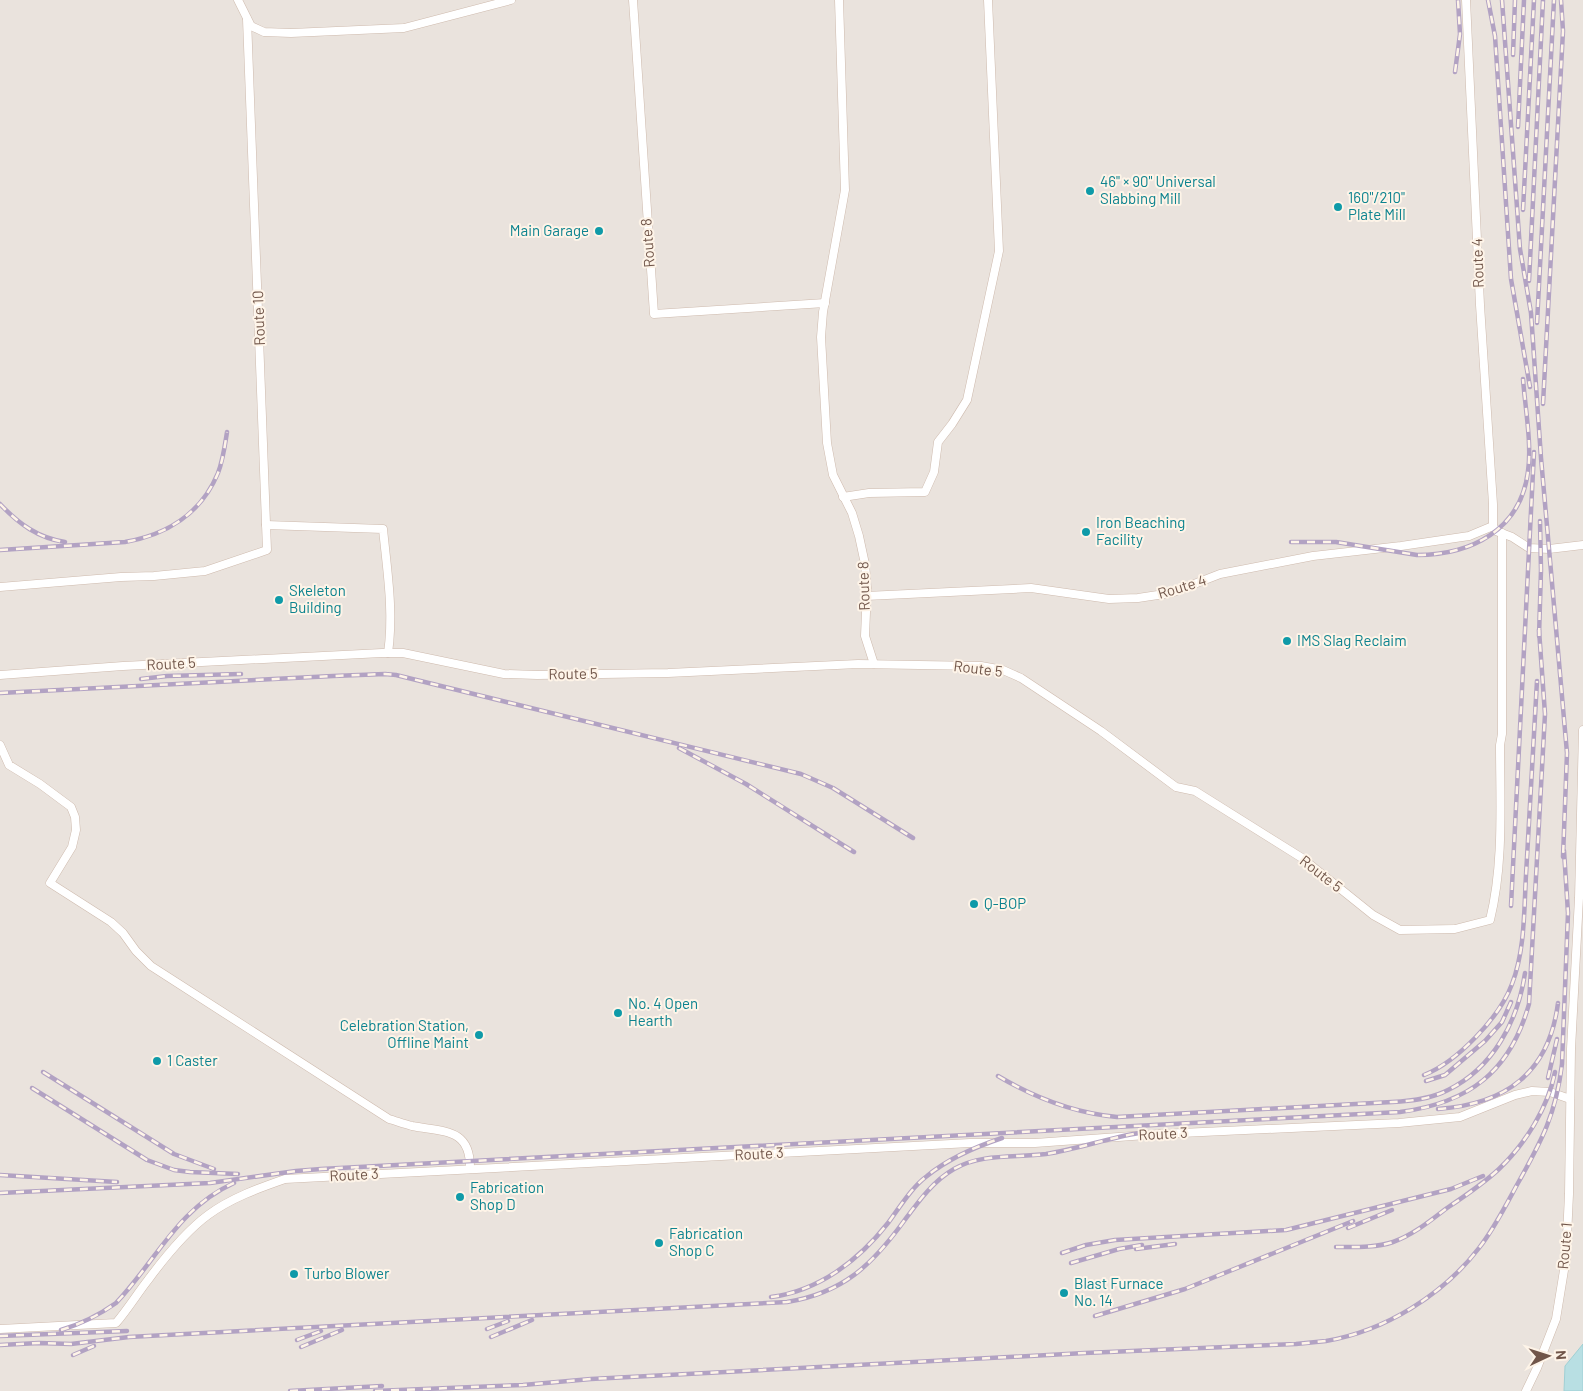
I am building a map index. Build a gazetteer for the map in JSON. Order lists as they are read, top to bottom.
{
  "streets": {
    "street": [
      "Route 8",
      "Route 4",
      "Route 10",
      "Route 5",
      "Route 3",
      "Route 1"
    ]
  },
  "crossings": [
    ["Route 8", "Route 4"],
    ["Route 8", "Route 5"],
    ["Route 3", "Route 1"]
  ],
  "places": [
    "46\" × 90\" Universal Slabbing Mill",
    "160\"/210\" Plate Mill",
    "Main Garage",
    "Iron Beaching Facility",
    "Skeleton Building",
    "IMS Slag Reclaim",
    "Q-BOP",
    "No. 4 Open Hearth",
    "Celebration Station, Offline Maint",
    "1 Caster",
    "Fabrication Shop D",
    "Fabrication Shop C",
    "Turbo Blower",
    "Blast Furnace No. 14"
  ],
  "north": "right"
}
